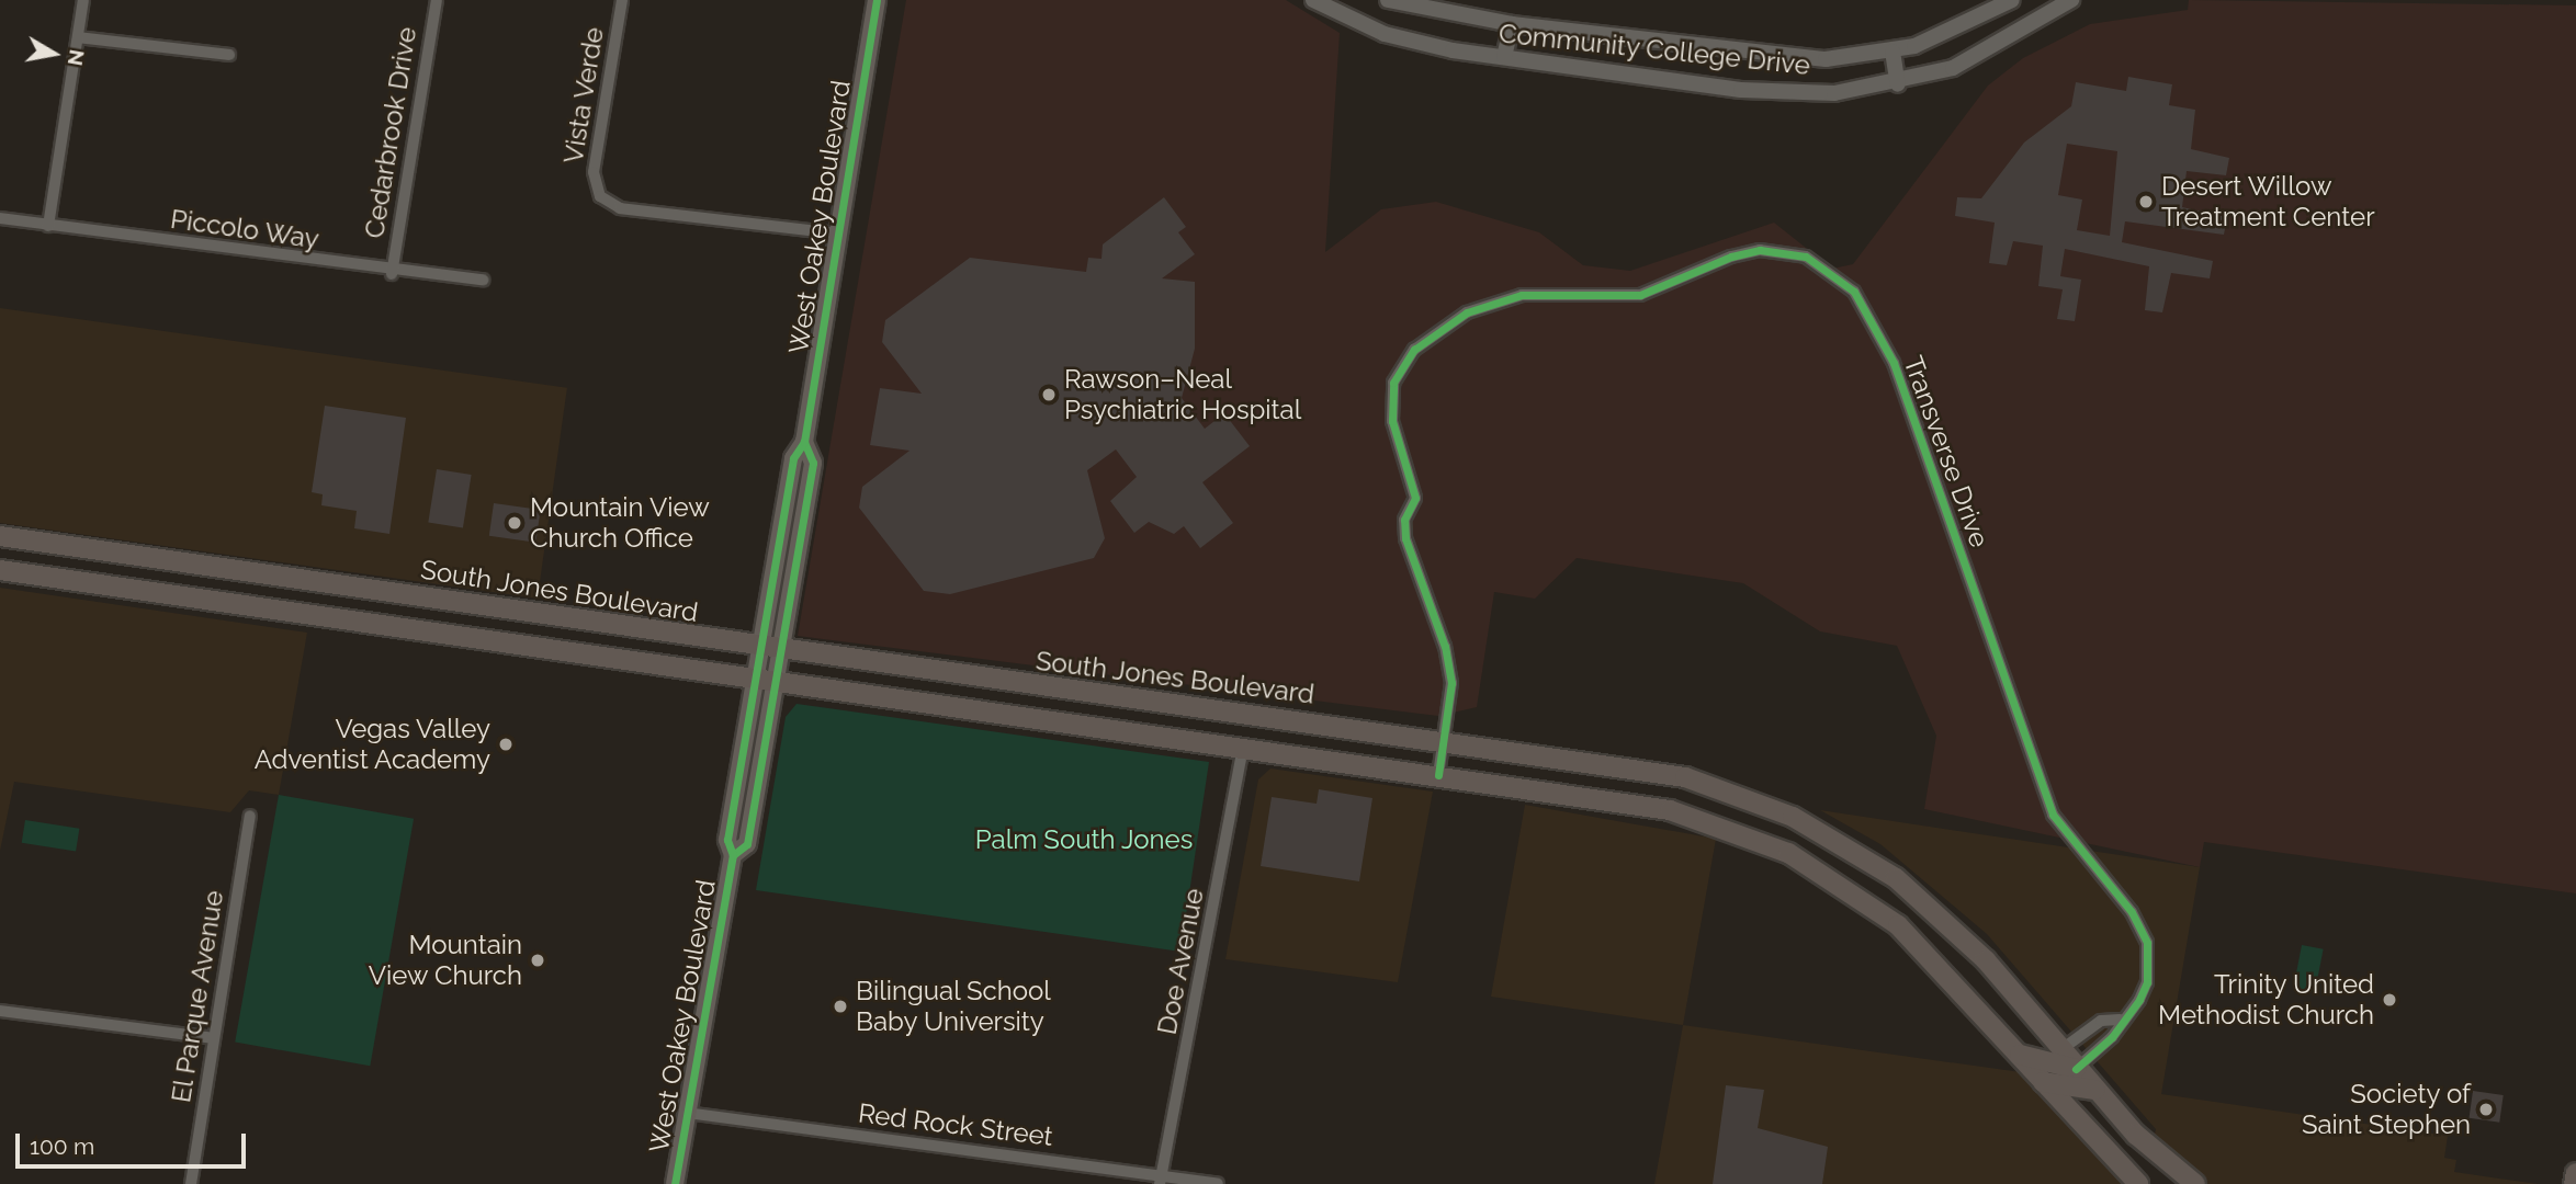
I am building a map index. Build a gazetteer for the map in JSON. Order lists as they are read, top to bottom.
{
  "streets": {
    "main road": ["West Oakey Boulevard", "South Jones Boulevard"],
    "street": [
      "Community College Drive",
      "Vista Verde",
      "Cedarbrook Drive",
      "Piccolo Way",
      "Transverse Drive",
      "Doe Avenue",
      "El Parque Avenue",
      "Red Rock Street"
    ]
  },
  "crossings": [
    ["Vista Verde", "West Oakey Boulevard"],
    ["Cedarbrook Drive", "Piccolo Way"],
    ["West Oakey Boulevard", "South Jones Boulevard"],
    ["West Oakey Boulevard", "Red Rock Street"],
    ["Transverse Drive", "South Jones Boulevard"],
    ["Doe Avenue", "Red Rock Street"]
  ],
  "parks": ["Palm South Jones"],
  "places": [
    "Desert Willow Treatment Center",
    "Rawson–Neal Psychiatric Hospital",
    "Mountain View Church Office",
    "Vegas Valley Adventist Academy",
    "Mountain View Church",
    "Trinity United Methodist Church",
    "Bilingual School Baby University",
    "Society of Saint Stephen"
  ],
  "scale_bar": "100 m",
  "north": "right"
}
